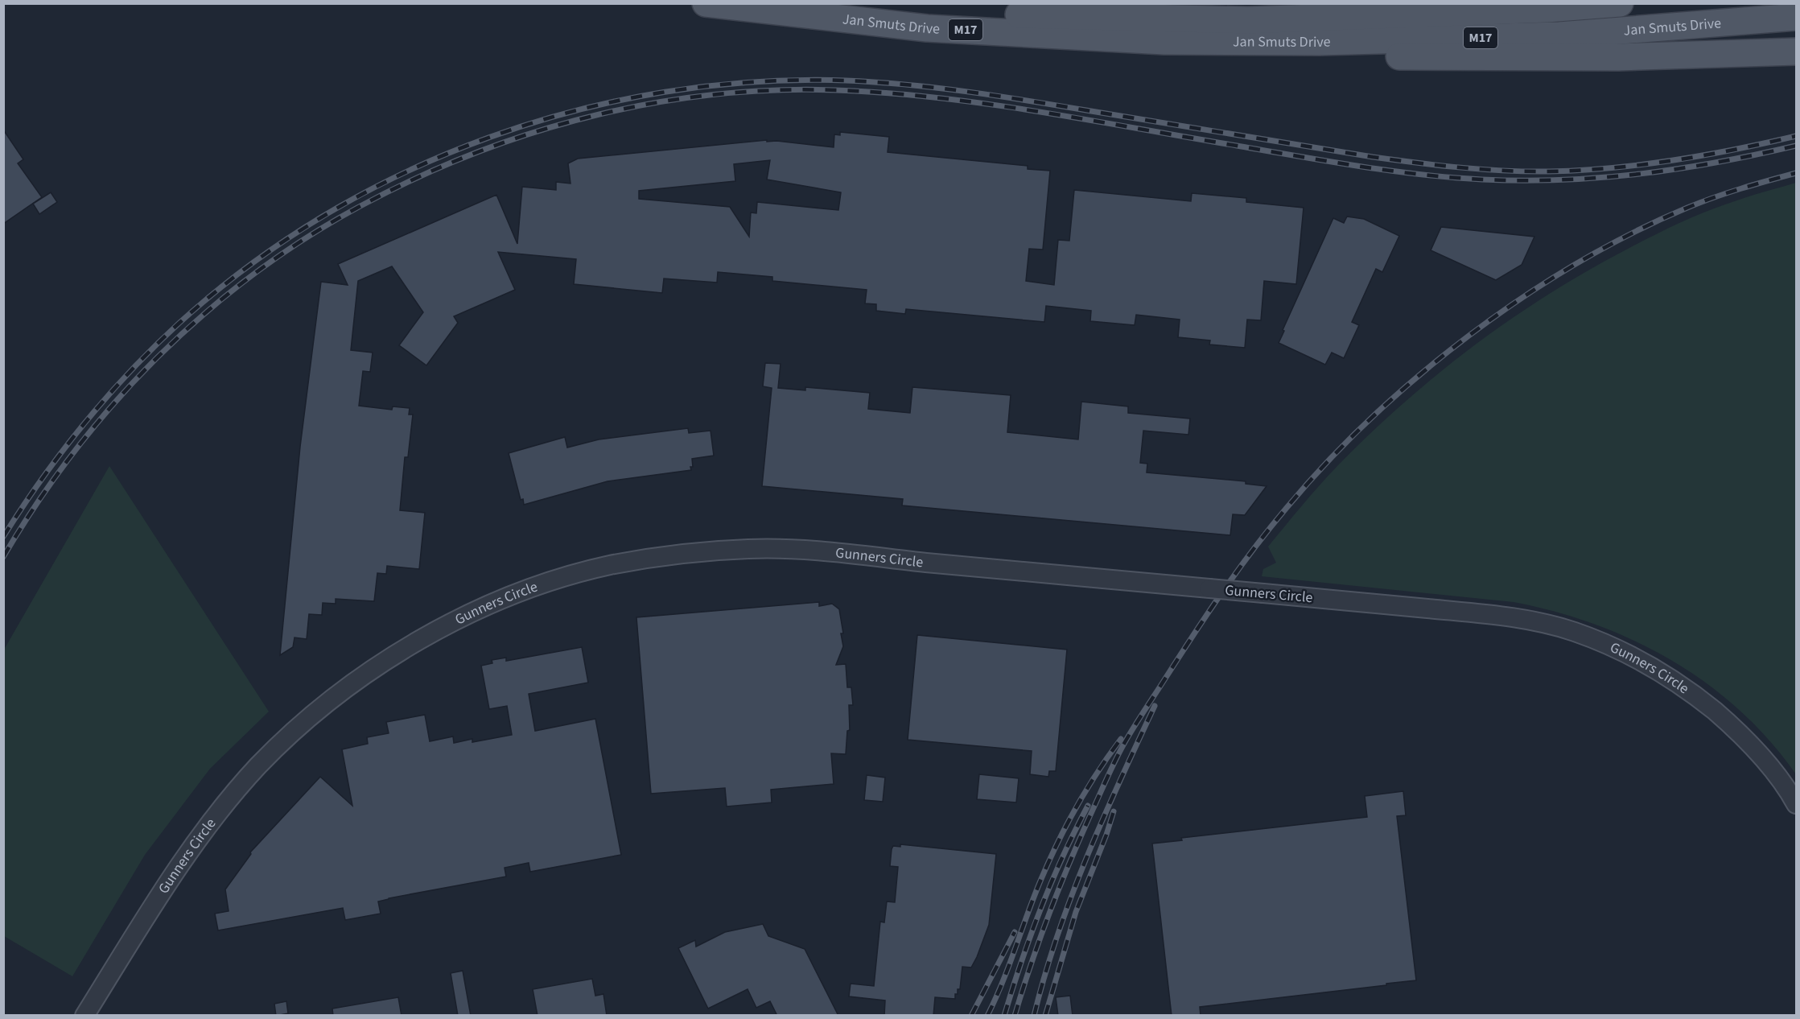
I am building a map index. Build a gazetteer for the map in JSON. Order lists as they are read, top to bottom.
{
  "streets": {
    "main road": ["Jan Smuts Drive", "M17"],
    "street": ["Gunners Circle"]
  }
}
